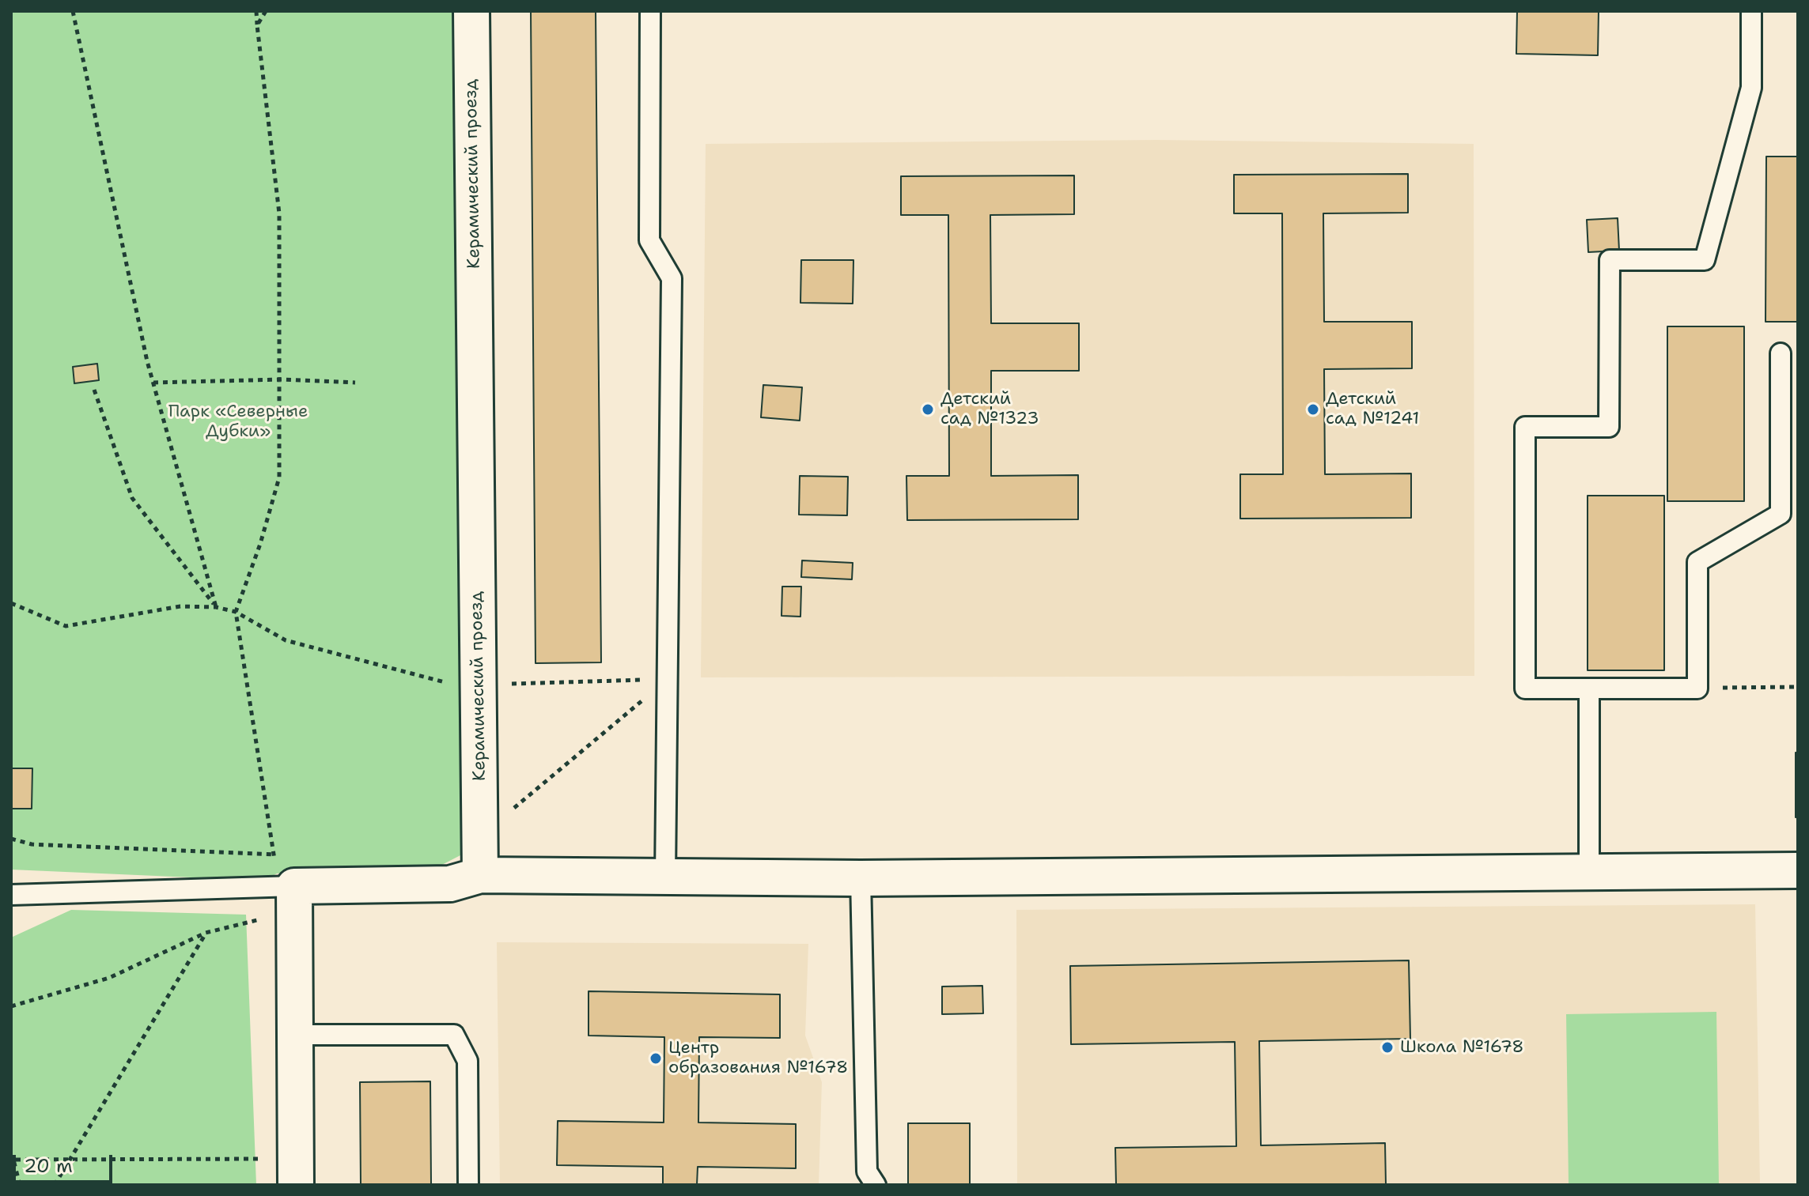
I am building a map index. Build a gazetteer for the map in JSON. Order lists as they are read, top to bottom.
{
  "streets": {
    "street": ["Керамический проезд"]
  },
  "parks": ["Парк «Северные Дубки»"],
  "places": [
    "Детский сад №1323",
    "Детский сад №1241",
    "Школа №1678",
    "Центр образования №1678"
  ],
  "scale_bar": "20 m"
}
